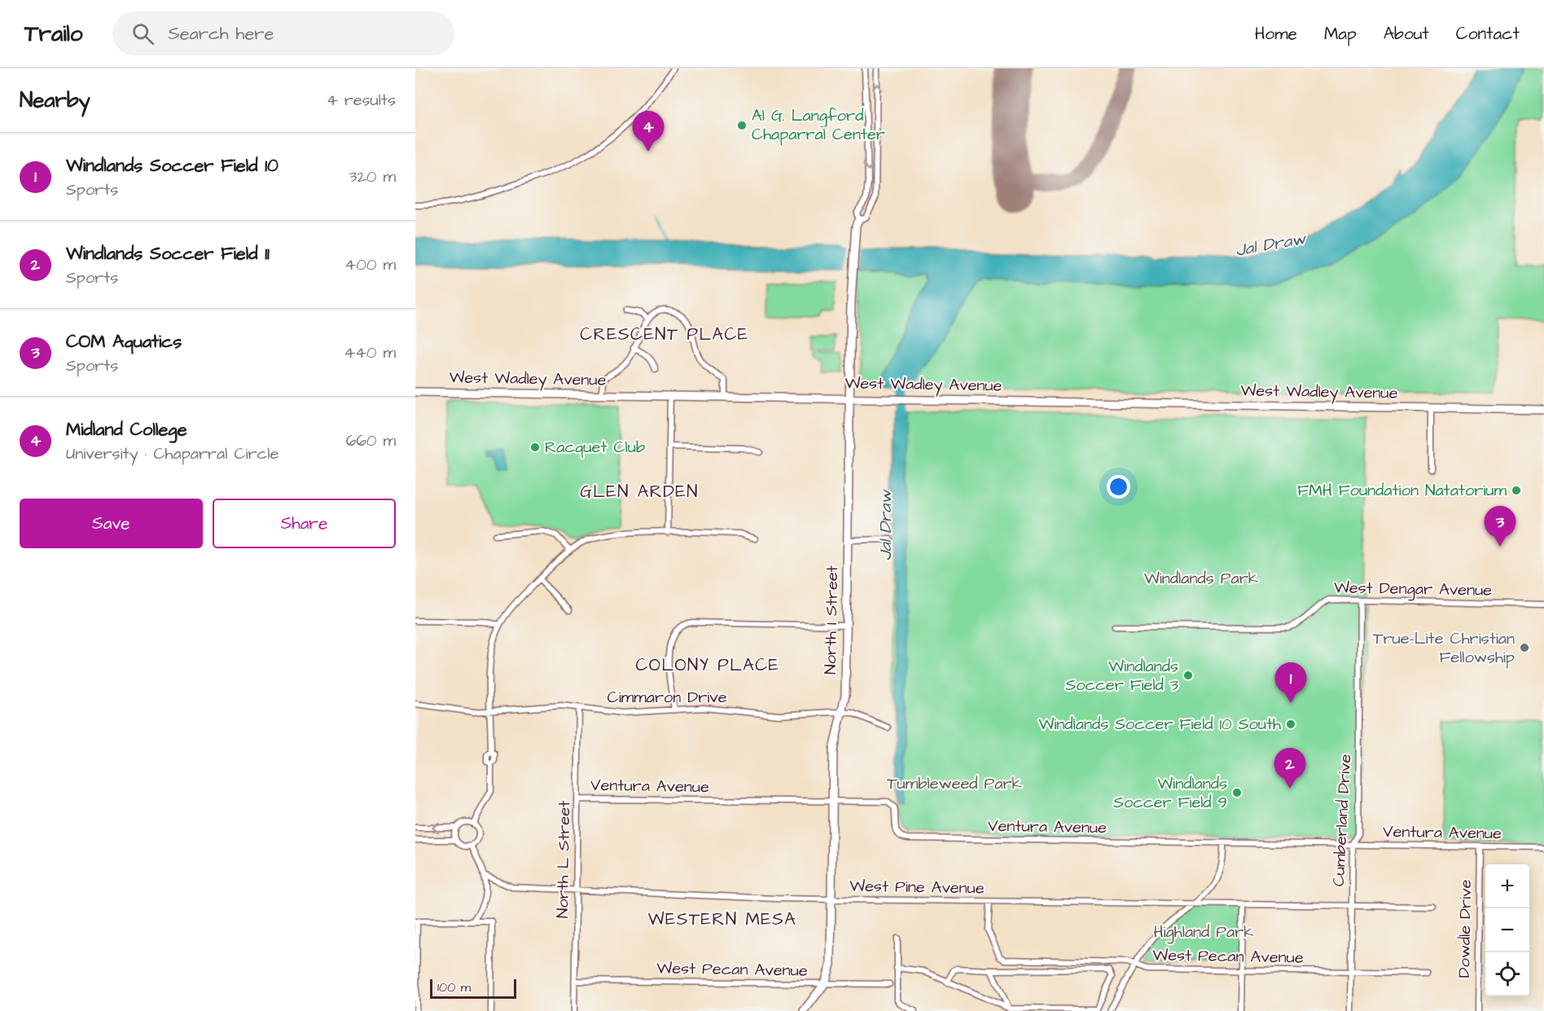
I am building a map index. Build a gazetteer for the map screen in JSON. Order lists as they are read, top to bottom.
{
  "streets": {
    "main road": ["West Wadley Avenue", "North I Street"],
    "street": [
      "West Dengar Avenue",
      "Cimmaron Drive",
      "Ventura Avenue",
      "Cumberland Drive",
      "North L Street",
      "West Pine Avenue",
      "Dowdle Drive",
      "West Pecan Avenue"
    ]
  },
  "crossings": [
    ["West Wadley Avenue", "North I Street"],
    ["West Dengar Avenue", "Cumberland Drive"],
    ["North I Street", "Cimmaron Drive"],
    ["North I Street", "Ventura Avenue"],
    ["North I Street", "West Pine Avenue"],
    ["North I Street", "West Pecan Avenue"],
    ["Cimmaron Drive", "North L Street"],
    ["Ventura Avenue", "Cumberland Drive"],
    ["Ventura Avenue", "North L Street"],
    ["Ventura Avenue", "Dowdle Drive"],
    ["Cumberland Drive", "West Pine Avenue"],
    ["Cumberland Drive", "West Pecan Avenue"],
    ["North L Street", "West Pine Avenue"],
    ["North L Street", "West Pecan Avenue"],
    ["West Pine Avenue", "West Pecan Avenue"]
  ],
  "districts": [
    "CRESCENT PLACE",
    "GLEN ARDEN",
    "COLONY PLACE",
    "WESTERN MESA"
  ],
  "water": ["Jal Draw"],
  "parks": ["Windlands Park", "Tumbleweed Park", "Highland Park"],
  "places": [
    "Al G. Langford Chaparral Center",
    "Racquet Club",
    "FMH Foundation Natatorium",
    "True-Lite Christian Fellowship",
    "Windlands Soccer Field 3",
    "Windlands Soccer Field 10 South",
    "Windlands Soccer Field 9"
  ],
  "scale_bar": "100 m",
  "page": {
    "header": "Trailo",
    "search": "Search here",
    "nav": [
      "Home",
      "Map",
      "About",
      "Contact"
    ],
    "heading": ["Nearby", "4 results"],
    "pins": [
      "4",
      "3",
      "1",
      "2"
    ],
    "list": [
      {
        "mark": "1",
        "name": "Windlands Soccer Field 10",
        "note": "Sports",
        "value": "320 m"
      },
      {
        "mark": "2",
        "name": "Windlands Soccer Field 11",
        "note": "Sports",
        "value": "400 m"
      },
      {
        "mark": "3",
        "name": "COM Aquatics",
        "note": "Sports",
        "value": "440 m"
      },
      {
        "mark": "4",
        "name": "Midland College",
        "note": "University · Chaparral Circle",
        "value": "660 m"
      }
    ],
    "buttons": ["Save", "Share"],
    "map_buttons": ["+", "−"],
    "scale": "100 m"
  }
}
